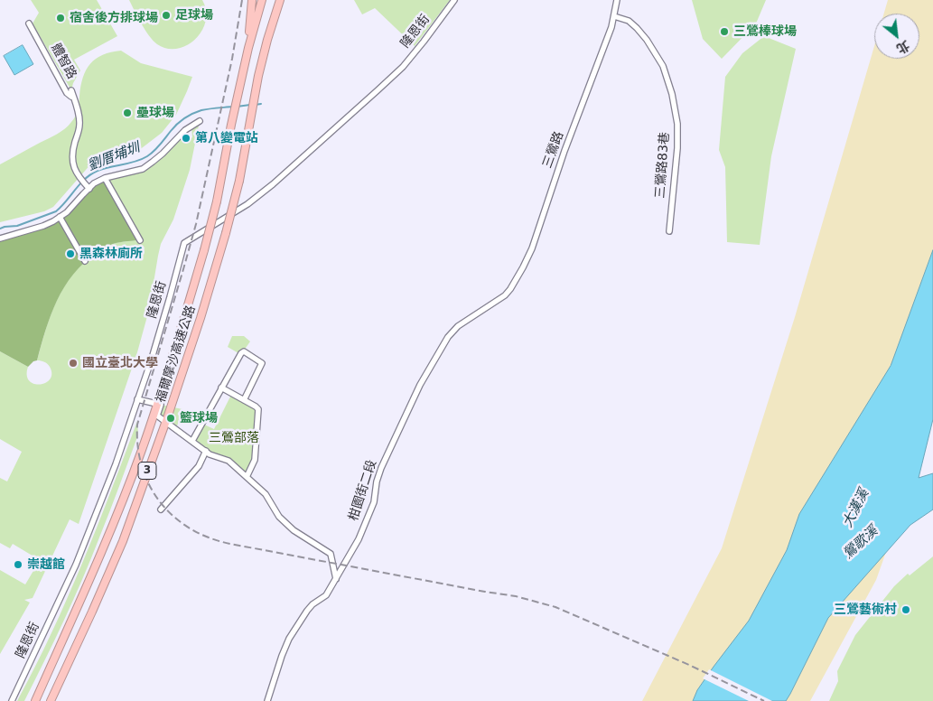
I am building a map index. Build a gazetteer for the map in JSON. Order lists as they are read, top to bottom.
{
  "streets": {
    "highway": ["福爾摩沙高速公路", "3"],
    "street": [
      "隆恩街",
      "體智路",
      "三鶯路",
      "三鶯路83巷",
      "柑園街二段"
    ]
  },
  "crossings": [
    ["三鶯路", "三鶯路83巷"],
    ["三鶯路", "柑園街二段"]
  ],
  "water": ["劉厝埔圳", "大漢溪", "鶯歌溪"],
  "parks": ["三鶯部落"],
  "places": [
    "足球場",
    "宿舍後方排球場",
    "三鶯棒球場",
    "壘球場",
    "第八變電站",
    "黑森林廁所",
    "國立臺北大學",
    "籃球場",
    "崇越館",
    "三鶯藝術村"
  ],
  "north": "bottom right"
}
